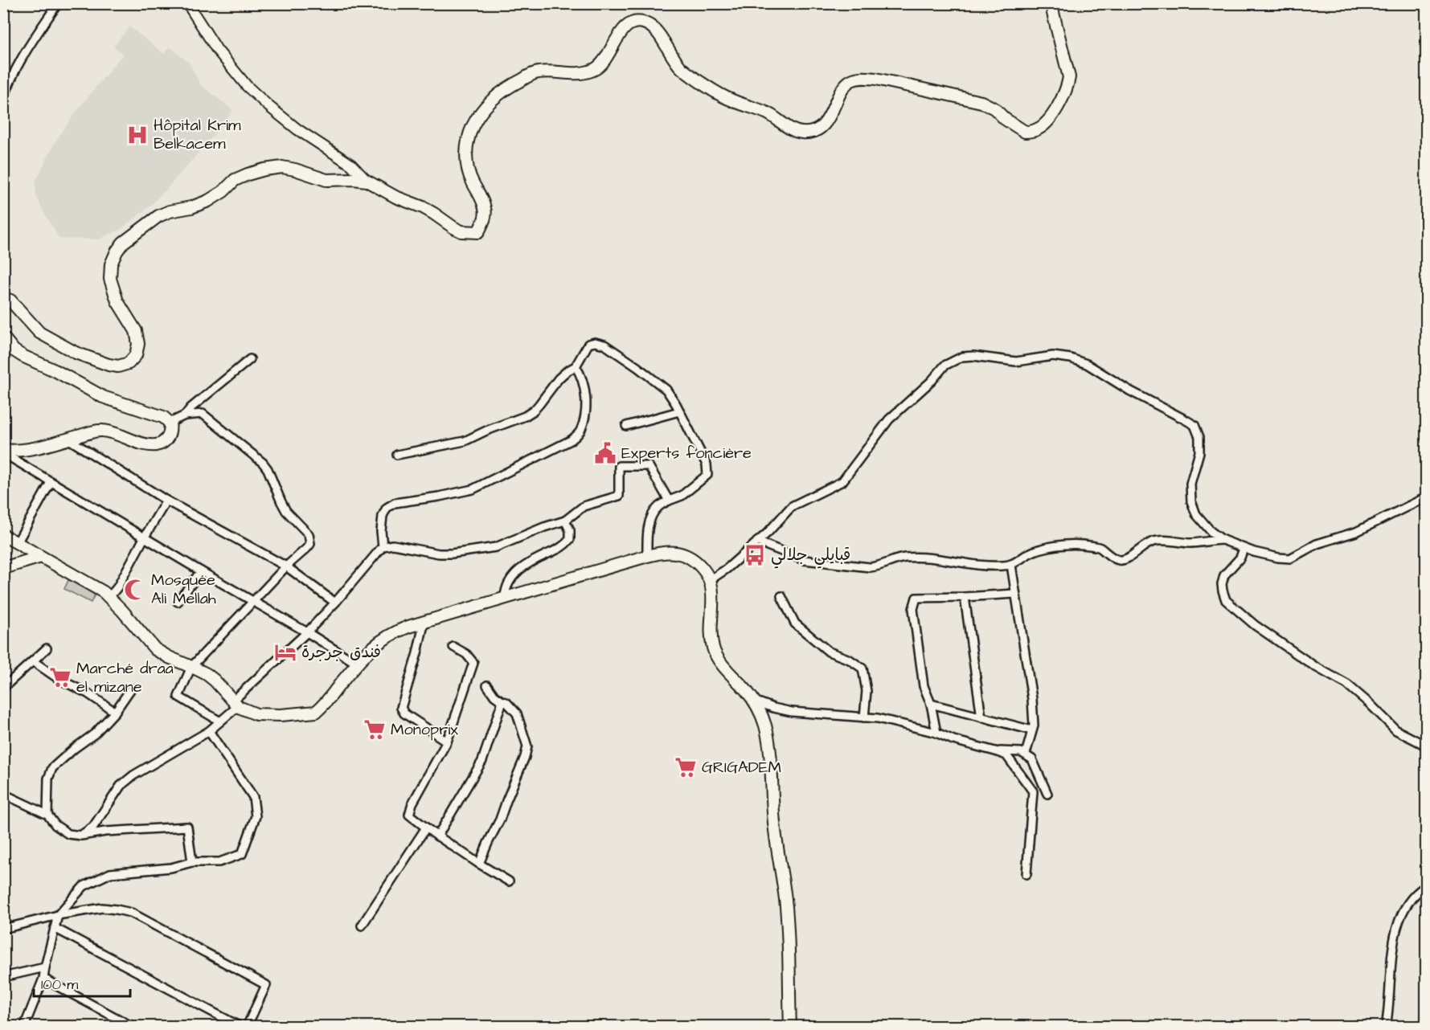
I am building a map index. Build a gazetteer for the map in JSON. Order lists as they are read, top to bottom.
{
  "places": {
    "hospital": ["Hôpital Krim Belkacem"],
    "public building": ["Experts foncière"],
    "bus stop": ["قبايلي جلالي"],
    "mosque": ["Mosquée Ali Mellah"],
    "hotel": ["فندق جرجرة"],
    "supermarket": ["Marché draa el mizane", "Monoprix", "GRIGADEM"]
  },
  "scale_bar": "100 m"
}
